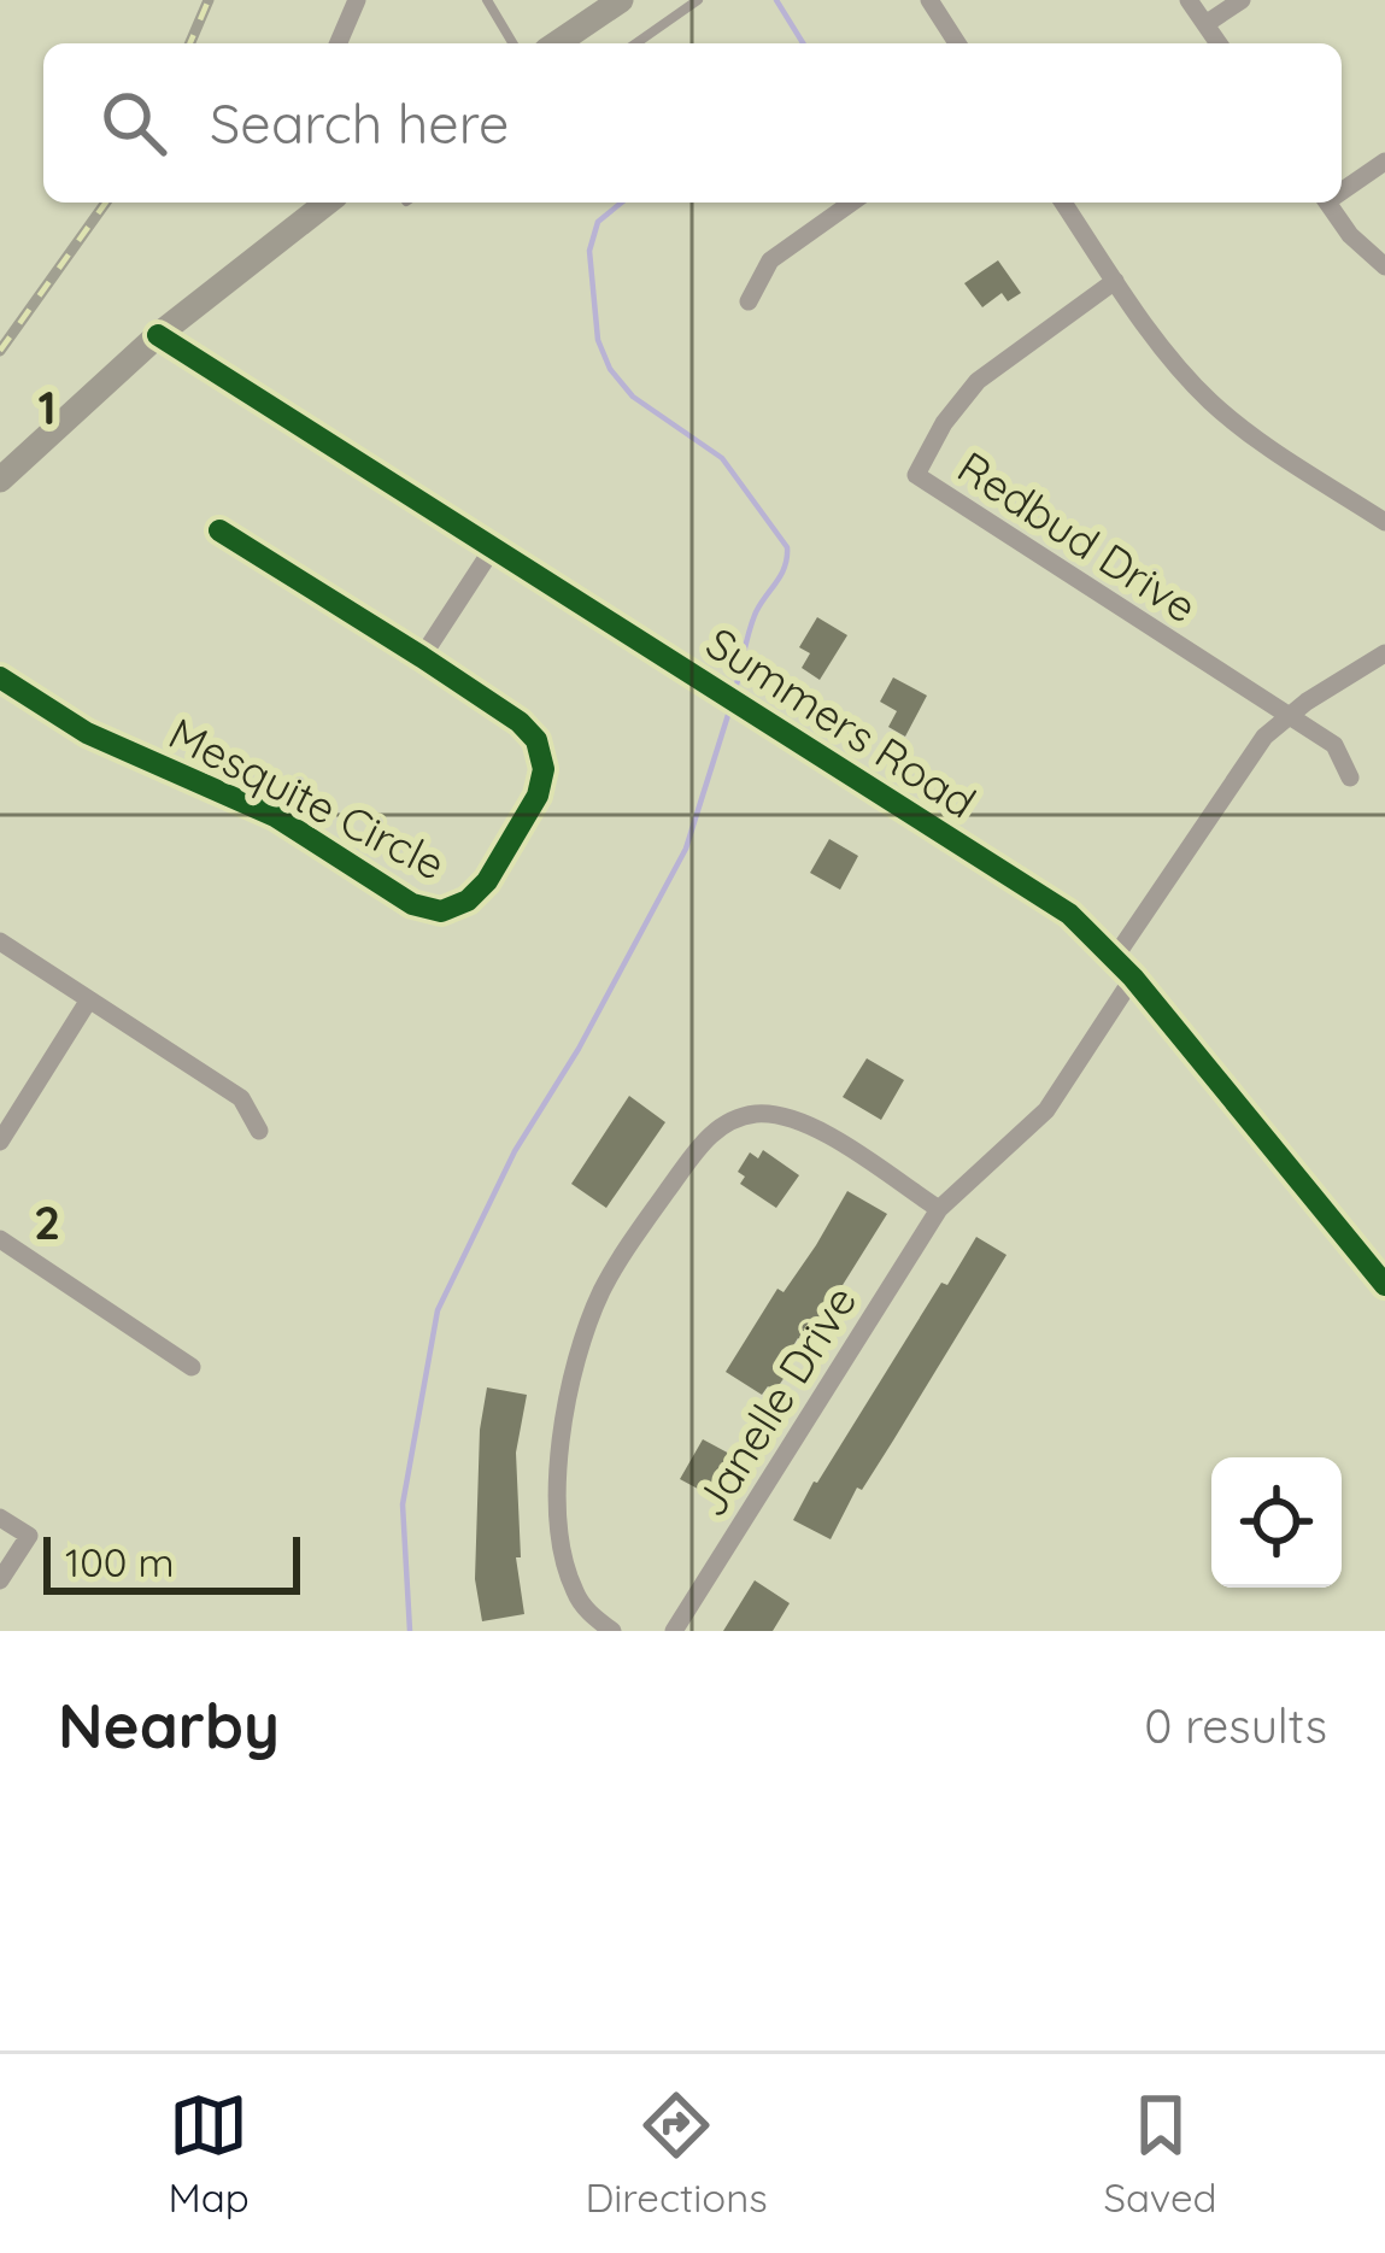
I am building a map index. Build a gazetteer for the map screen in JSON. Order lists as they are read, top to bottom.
{
  "streets": {
    "street": [
      "Redbud Drive",
      "Summers Road",
      "Mesquite Circle",
      "Janelle Drive"
    ]
  },
  "crossings": [
    ["Summers Road", "Janelle Drive"]
  ],
  "scale_bar": "100 m",
  "page": {
    "search": "Search here",
    "scale": "100 m",
    "heading": ["Nearby", "0 results"],
    "nav": ["Map", "Directions", "Saved"]
  },
  "grid": {
    "rows": ["1", "2"]
  }
}
